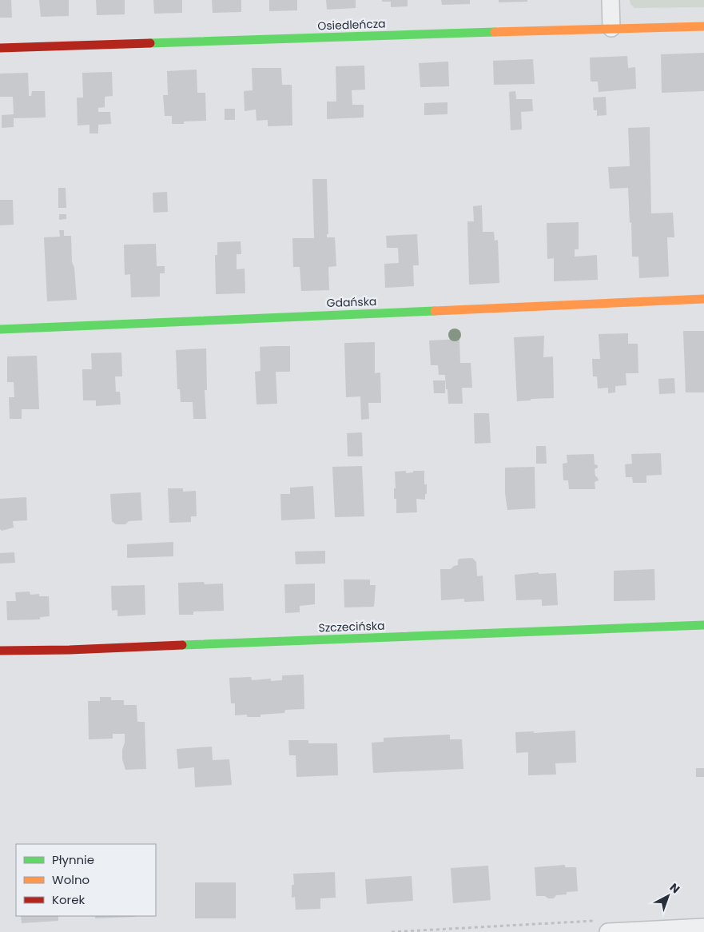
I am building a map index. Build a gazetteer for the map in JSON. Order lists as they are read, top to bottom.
{
  "streets": {
    "street": ["Osiedleńcza", "Gdańska", "Szczecińska"]
  },
  "legend": ["Płynnie", "Wolno", "Korek"],
  "north": "top right"
}
